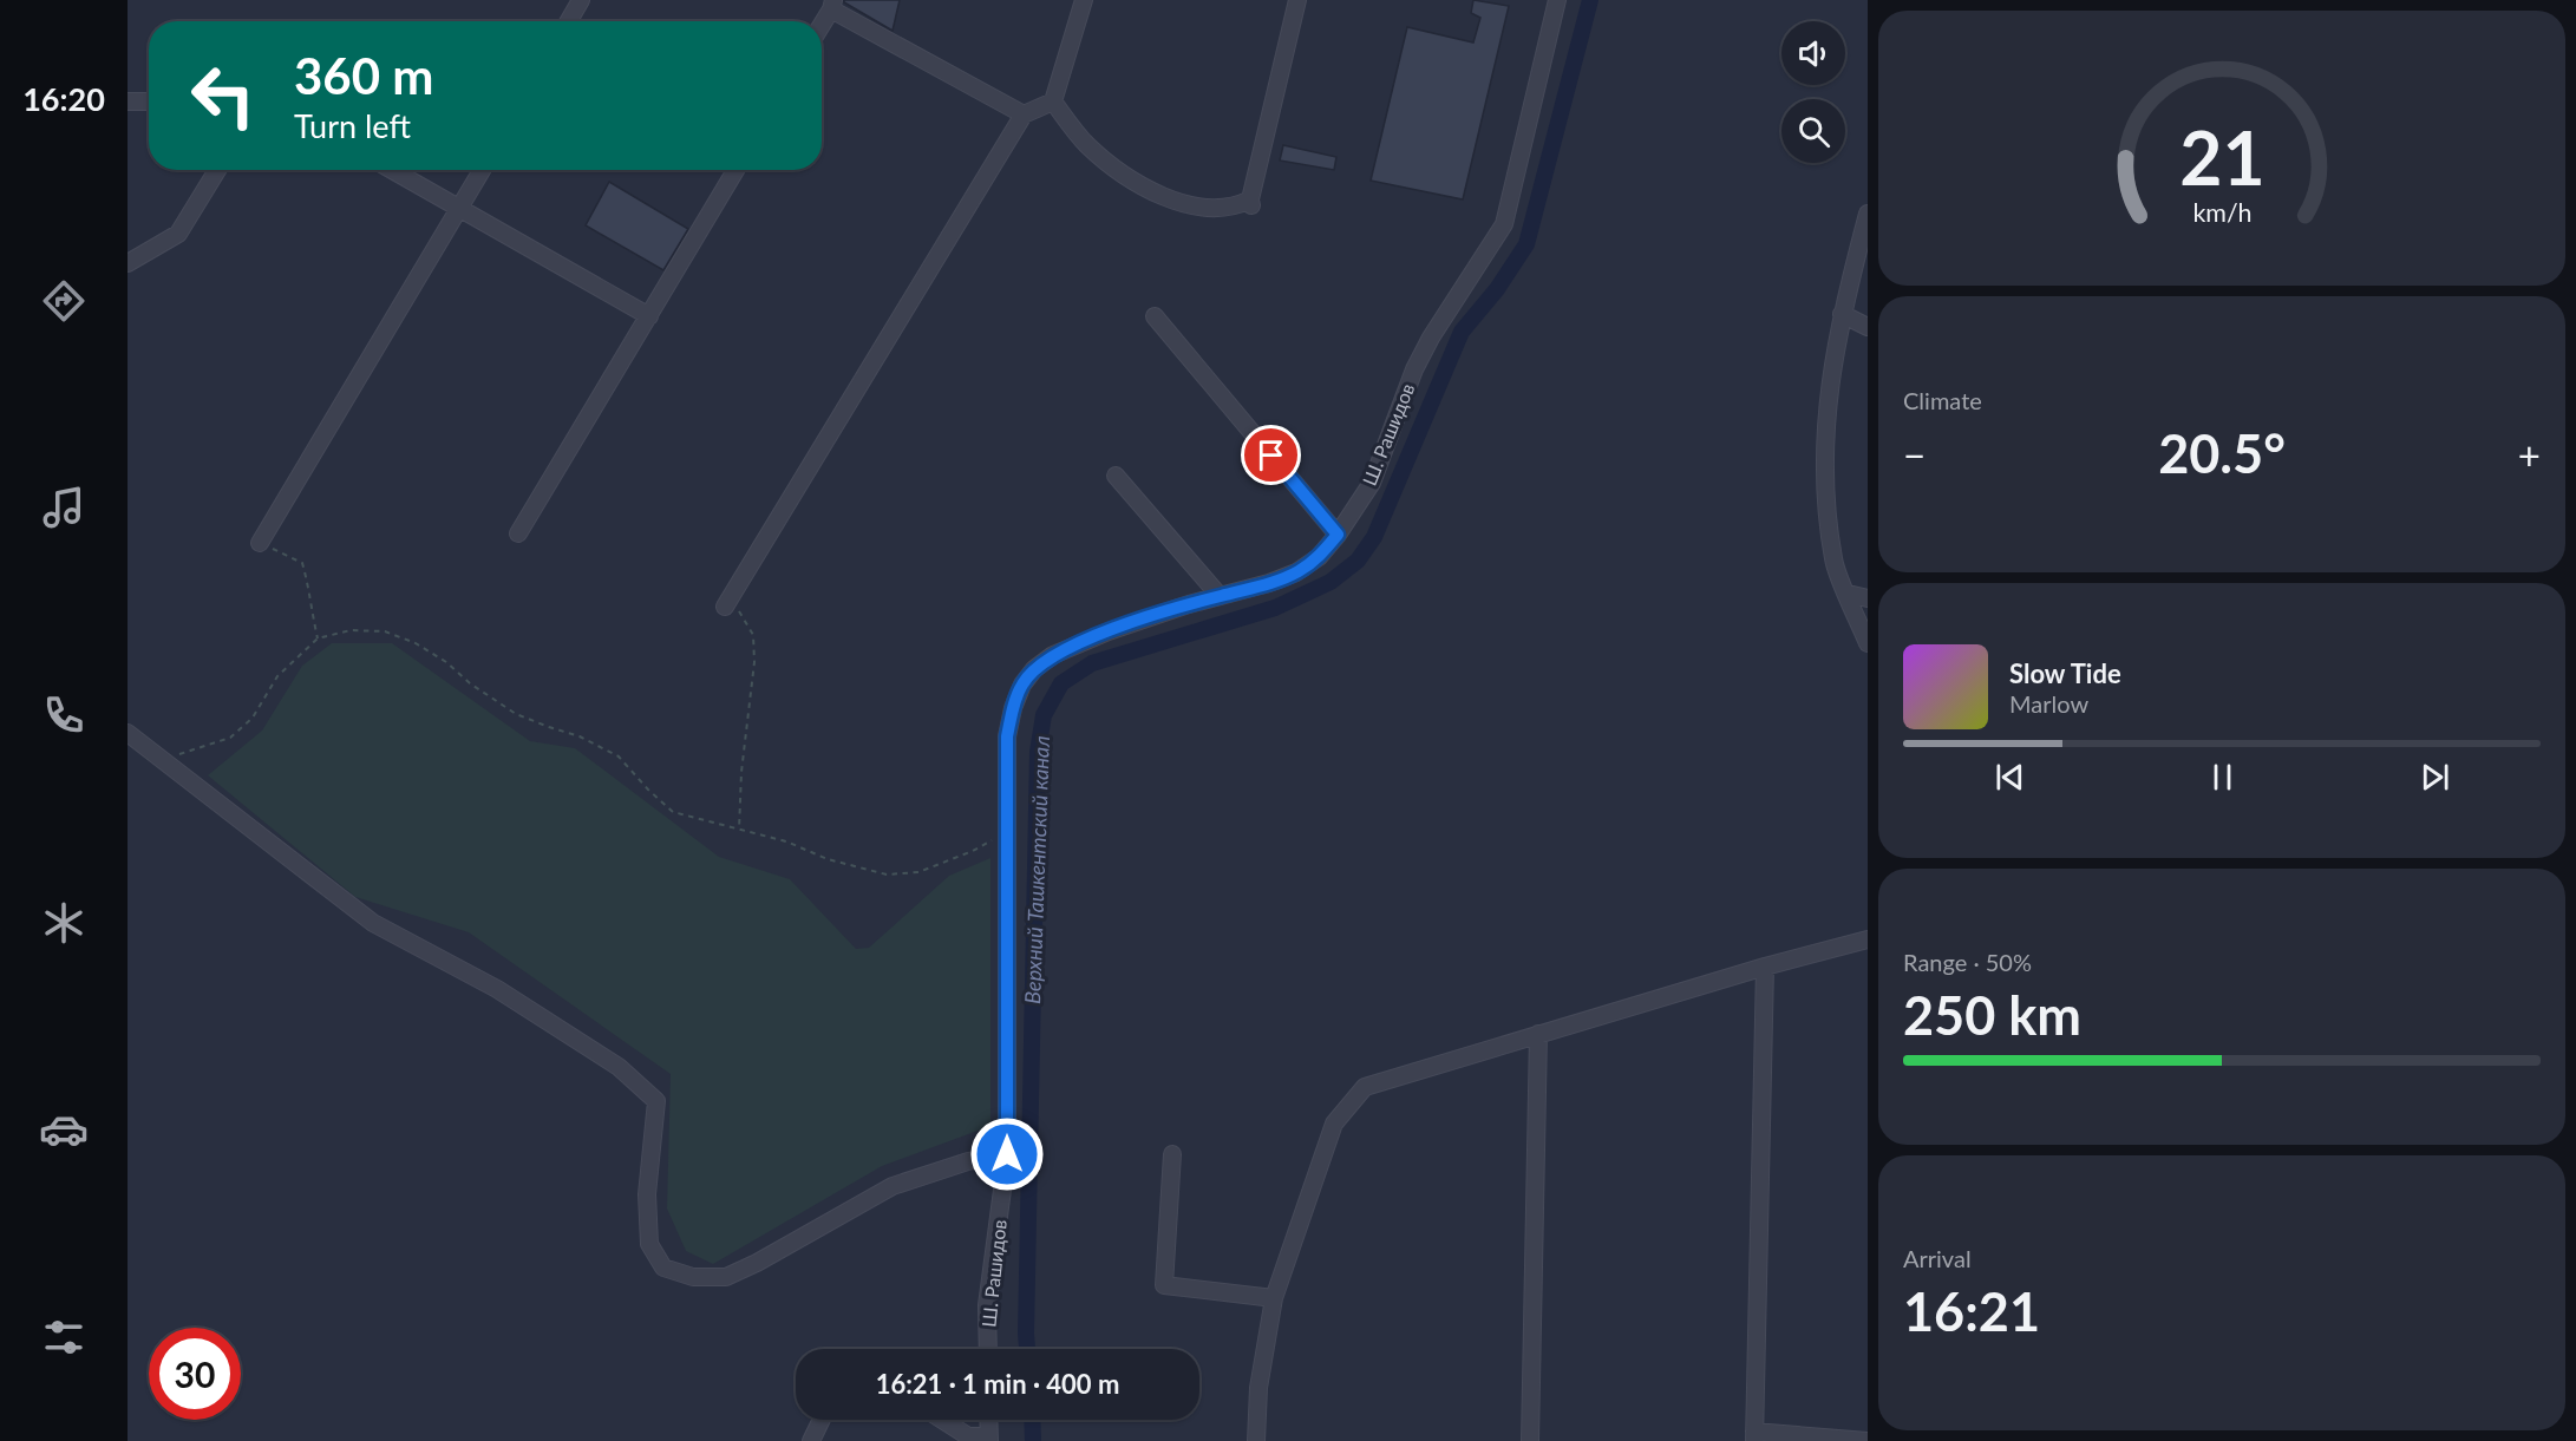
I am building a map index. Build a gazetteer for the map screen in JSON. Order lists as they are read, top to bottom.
{
  "streets": {
    "street": ["Ш. Рашидов"]
  },
  "water": ["Верхний Ташкентский канал"],
  "page": {
    "tabs": "16:20",
    "turn": ["360 m", "Turn left"],
    "tile": [
      "Climate",
      ["Range · 50%", "250 km"],
      ["Arrival", "16:21"]
    ],
    "heat": ["−", "20.5°", "+"],
    "song": ["Slow Tide", "Marlow"],
    "limit": "30",
    "trip": "16:21 · 1 min · 400 m",
    "gauge": ["21", "km/h"]
  }
}
